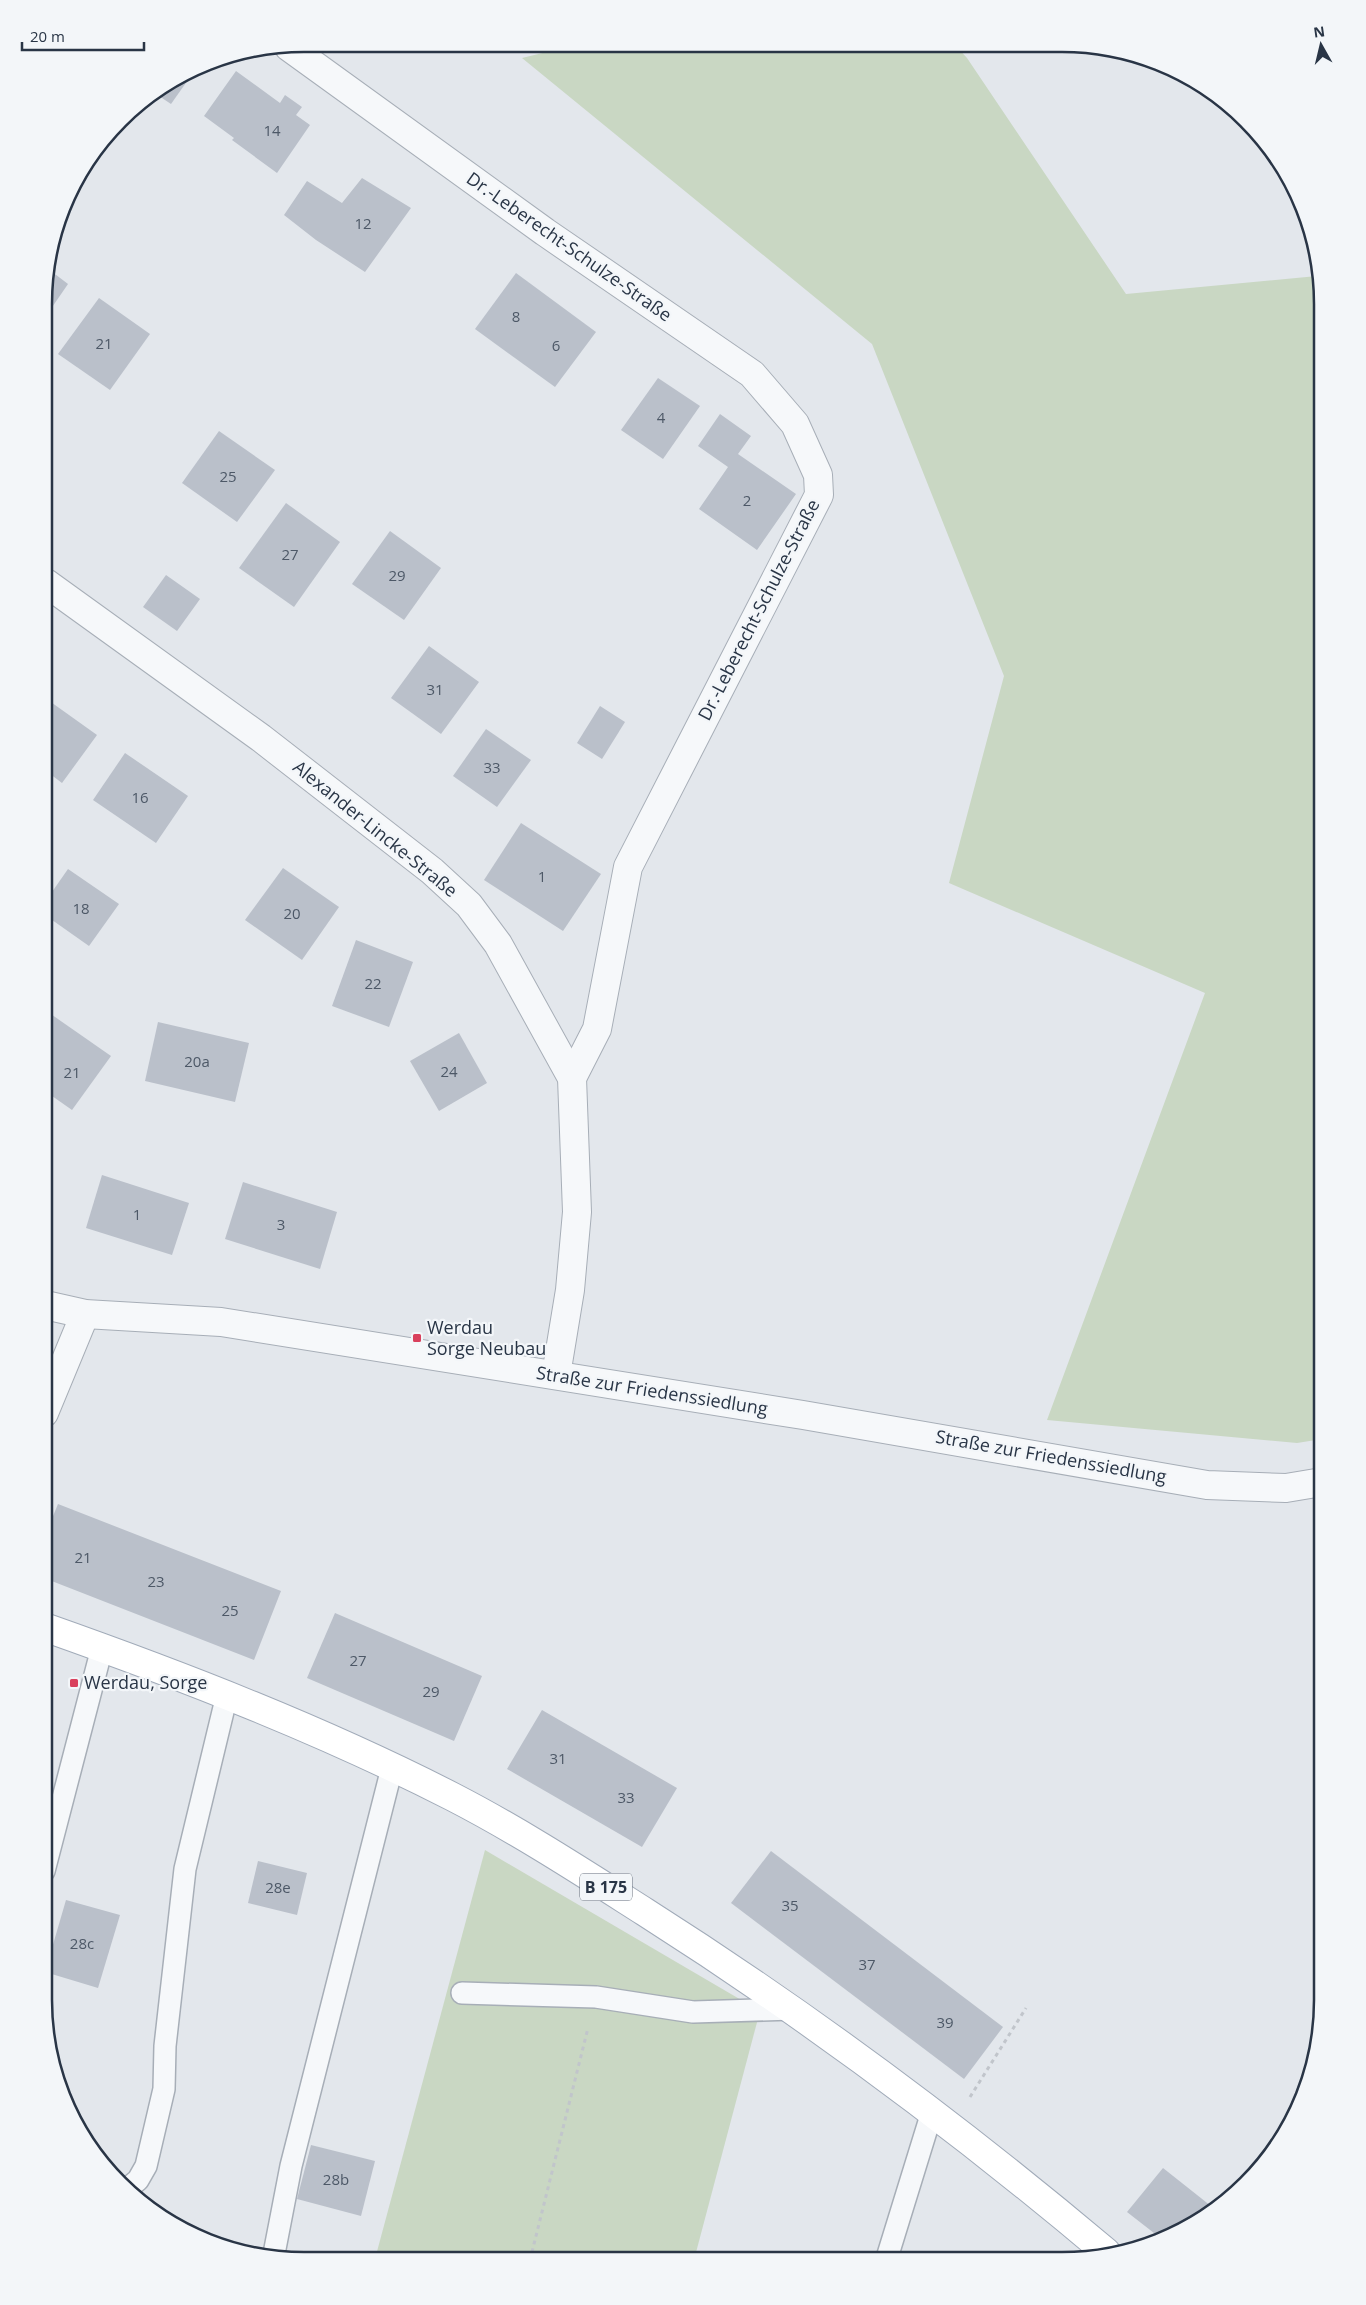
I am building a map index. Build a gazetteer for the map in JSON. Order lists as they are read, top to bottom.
{
  "streets": {
    "main road": ["B 175"],
    "street": ["Dr.-Leberecht-Schulze-Straße", "Alexander-Lincke-Straße", "Straße zur Friedenssiedlung"]
  },
  "crossings": [
    ["Dr.-Leberecht-Schulze-Straße", "Alexander-Lincke-Straße"],
    ["Alexander-Lincke-Straße", "Straße zur Friedenssiedlung"]
  ],
  "places": {
    "transit": ["Werdau Sorge Neubau", "Werdau, Sorge"]
  },
  "house_numbers": [
    "14",
    "12",
    "8",
    "21",
    "6",
    "4",
    "25",
    "2",
    "27",
    "29",
    "31",
    "33",
    "16",
    "1",
    "18",
    "20",
    "22",
    "20a",
    "24",
    "21",
    "1",
    "3",
    "21",
    "23",
    "25",
    "27",
    "29",
    "31",
    "33",
    "28e",
    "35",
    "28c",
    "37",
    "39",
    "28b"
  ],
  "scale_bar": "20 m",
  "north": "top"
}
